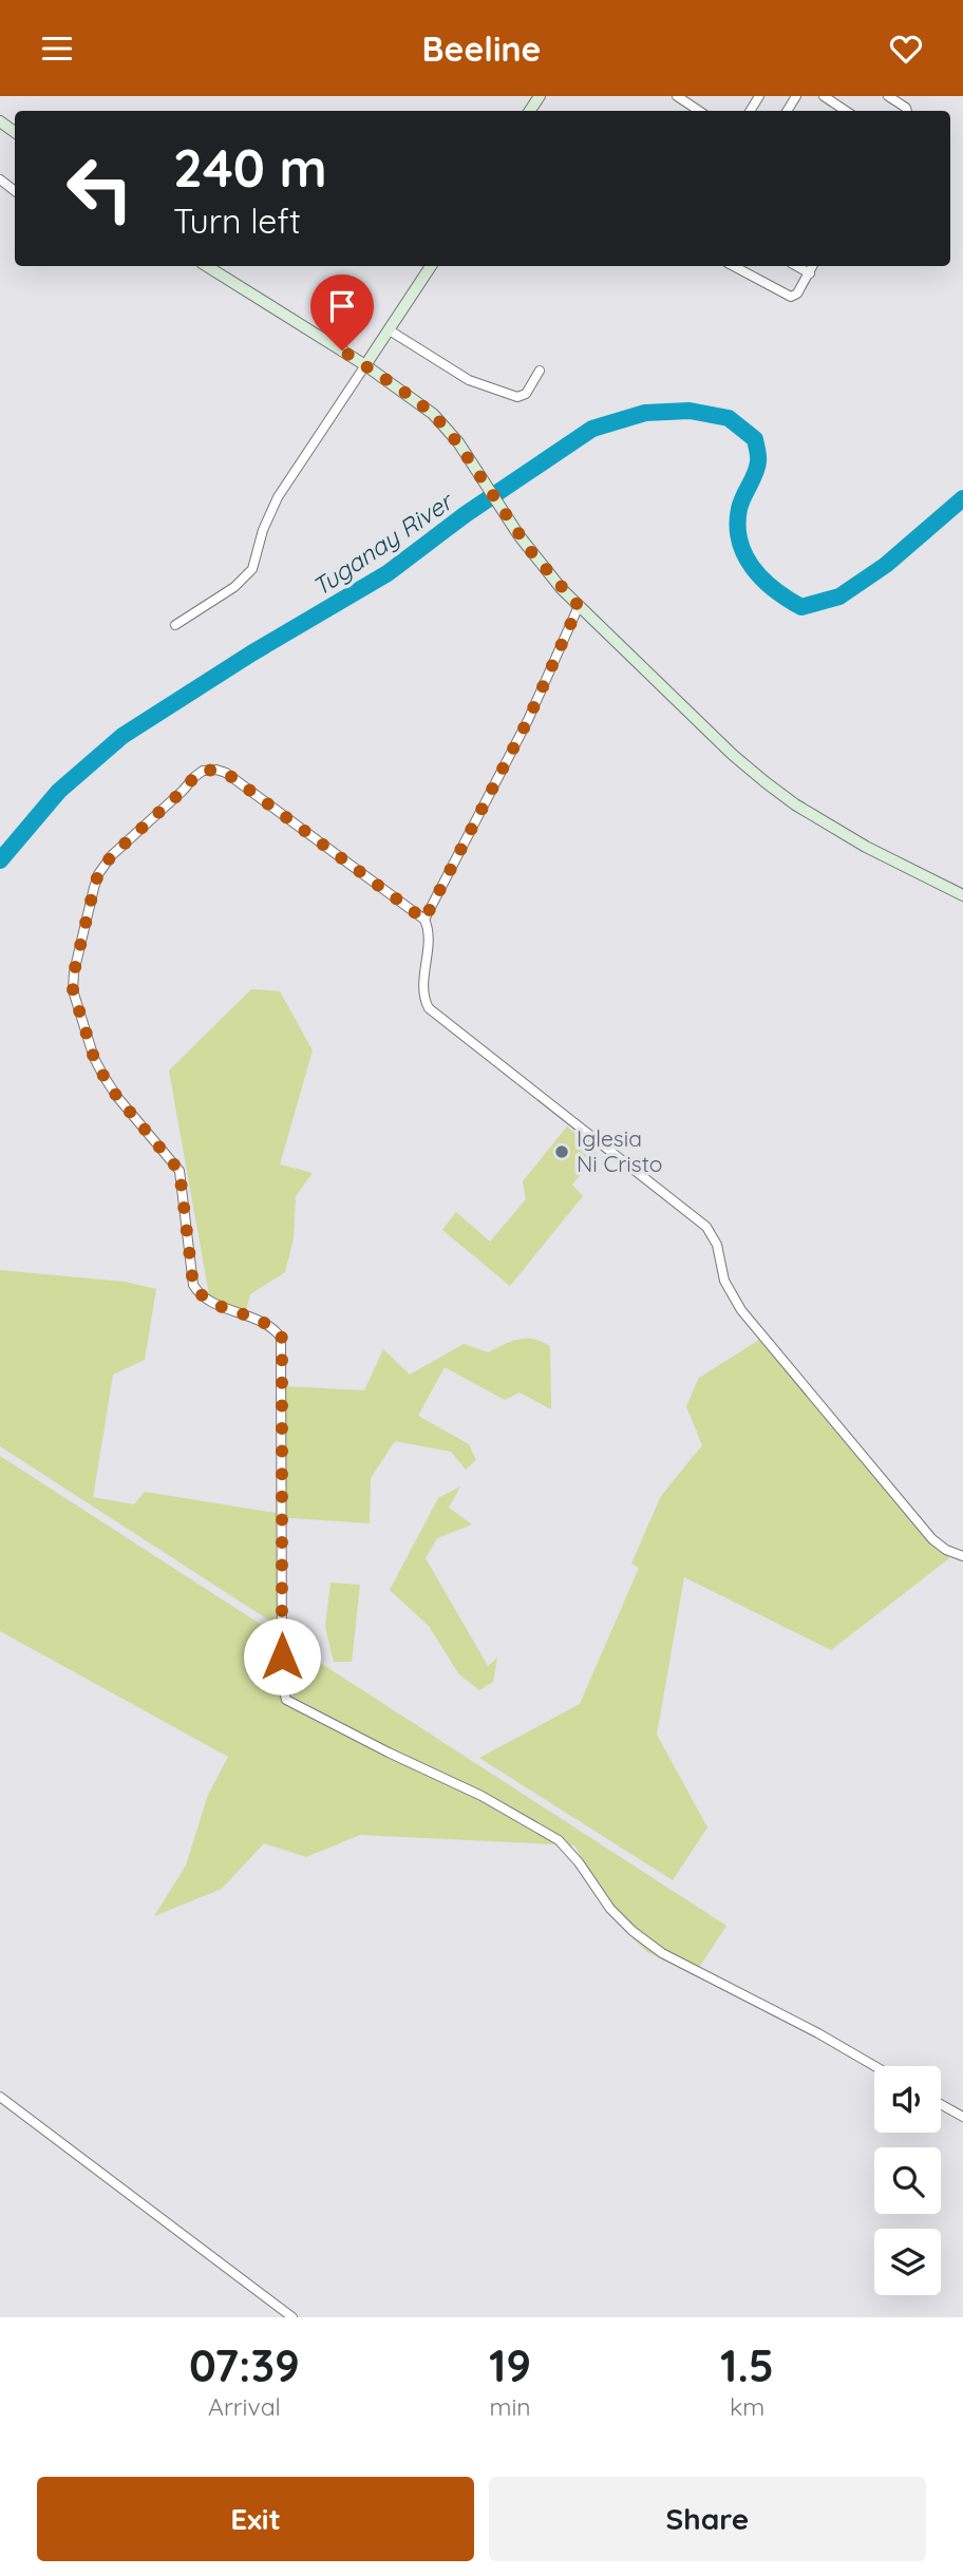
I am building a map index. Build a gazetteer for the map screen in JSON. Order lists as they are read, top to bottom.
{
  "water": ["Tuganay River"],
  "places": ["Iglesia Ni Cristo"],
  "page": {
    "header": "Beeline",
    "turn": ["240 m", "Turn left"],
    "eta": [
      "07:39",
      "Arrival",
      "19",
      "min",
      "1.5",
      "km"
    ],
    "buttons": ["Exit", "Share"]
  }
}
